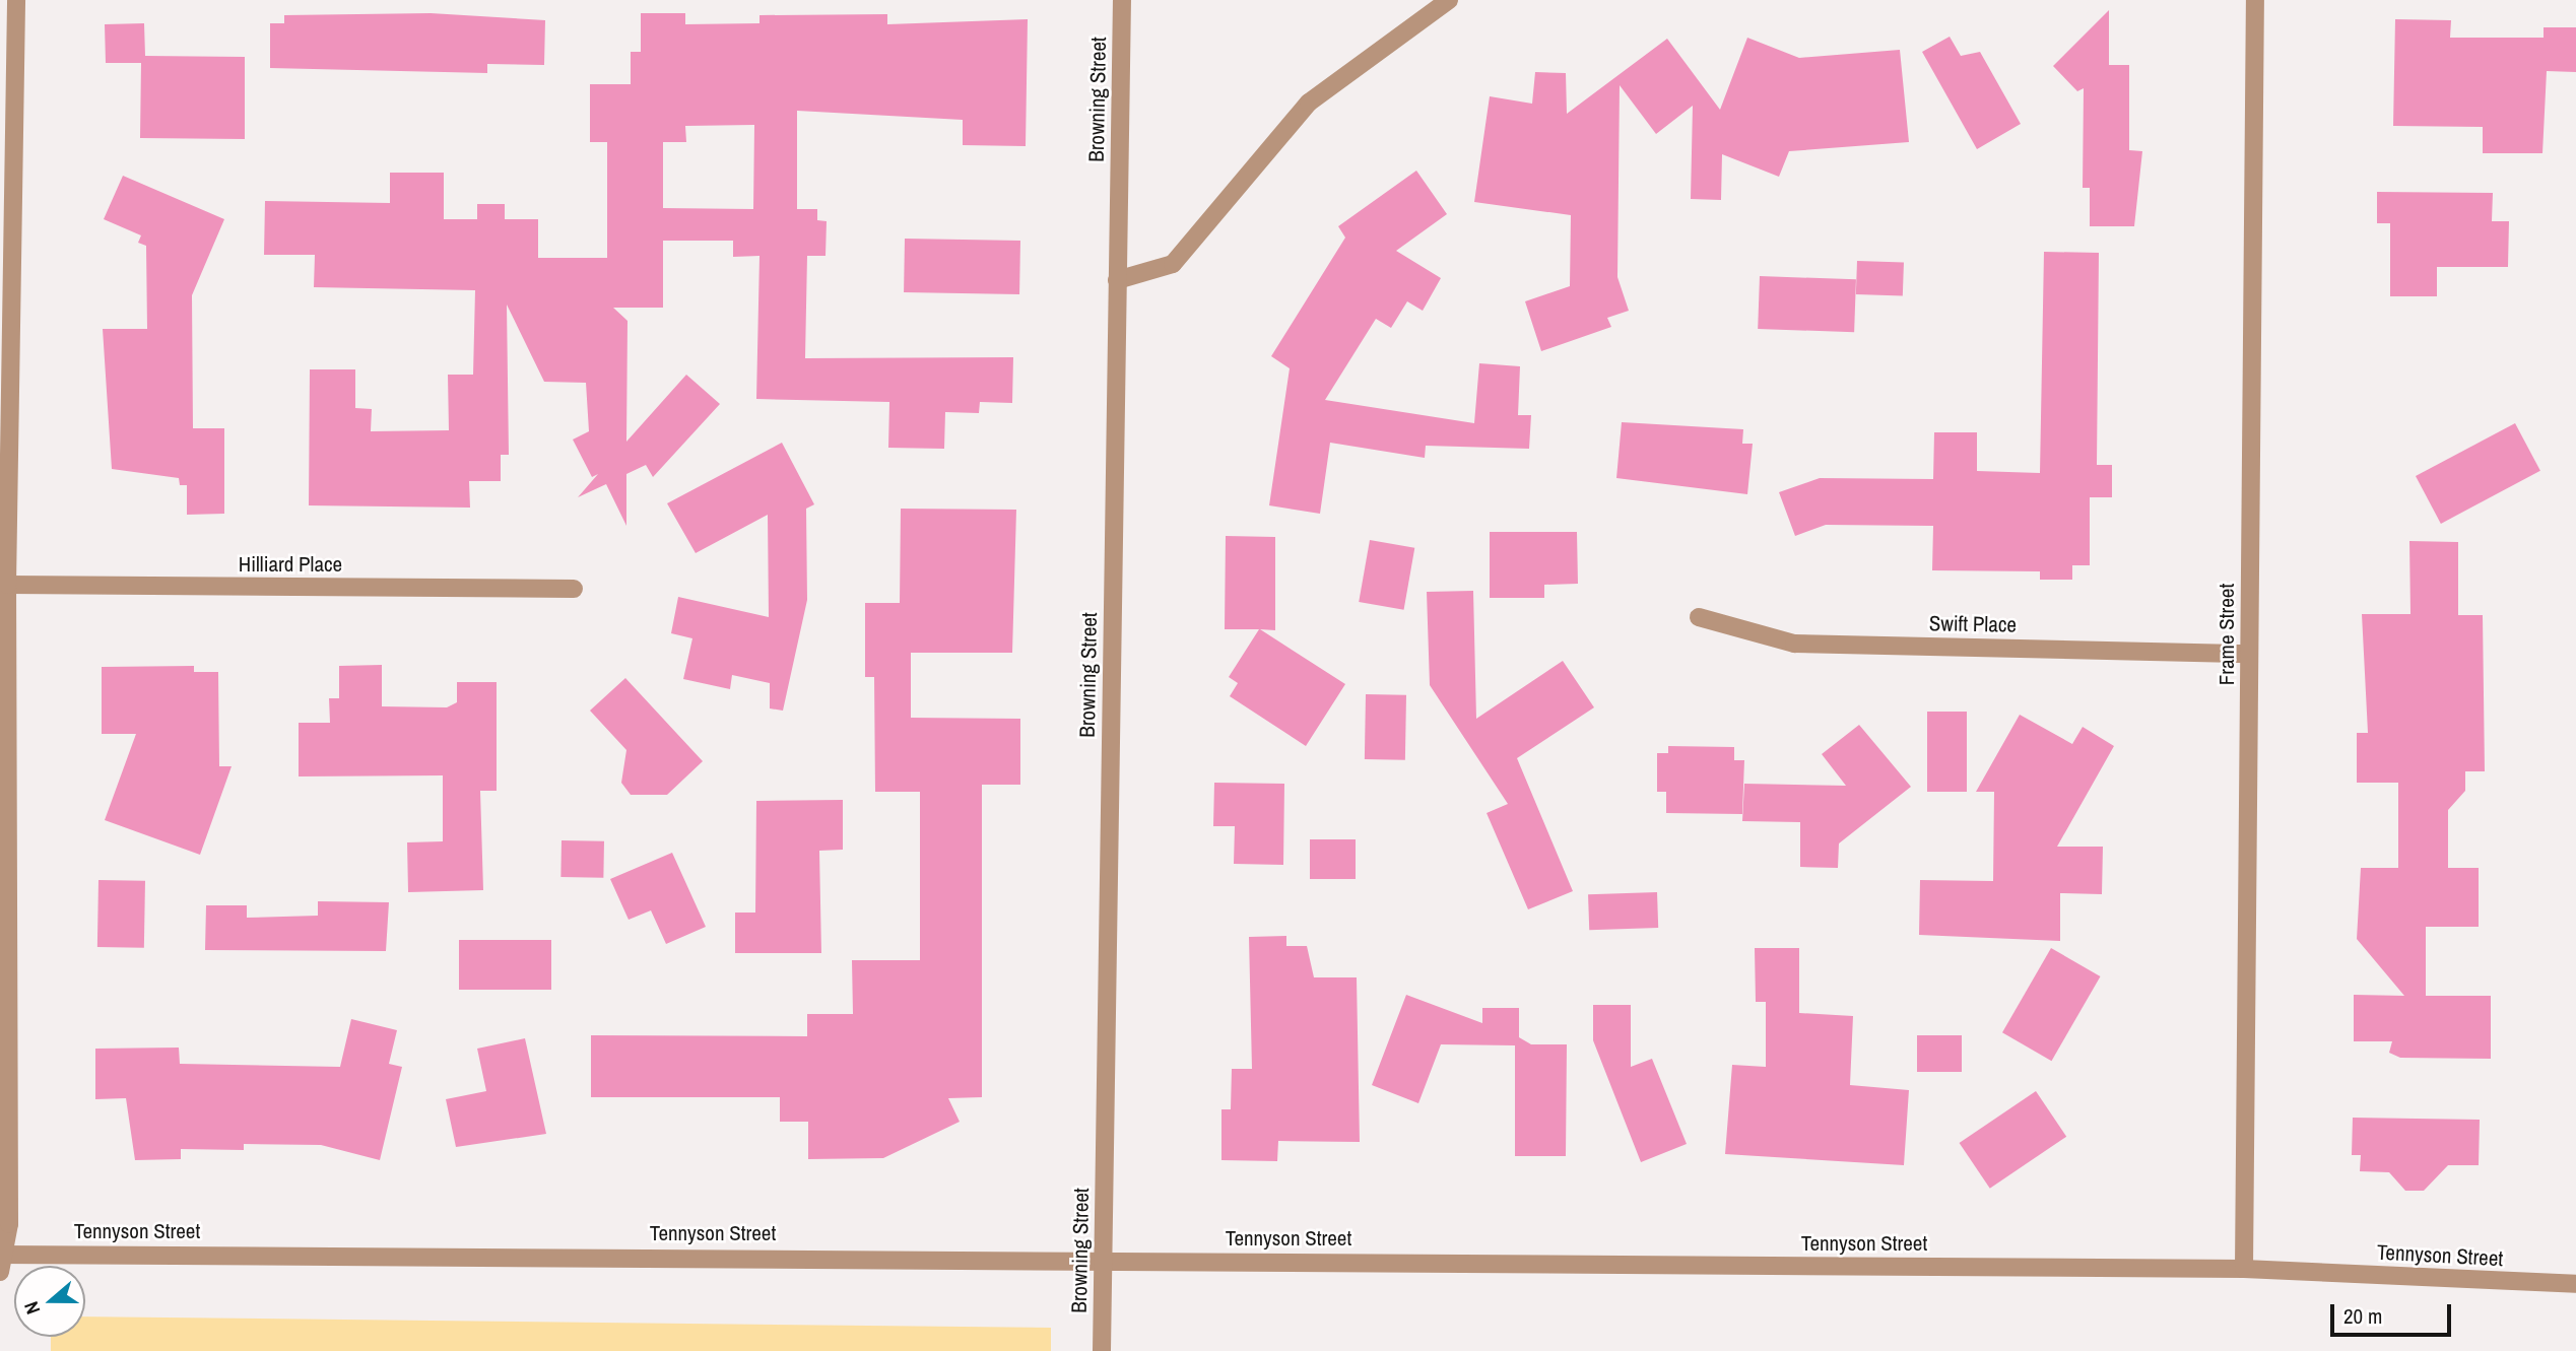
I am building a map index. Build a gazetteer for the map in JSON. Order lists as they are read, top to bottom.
{
  "streets": {
    "street": [
      "Browning Street",
      "Hilliard Place",
      "Swift Place",
      "Frame Street",
      "Tennyson Street"
    ]
  },
  "crossings": [
    ["Browning Street", "Tennyson Street"],
    ["Swift Place", "Frame Street"],
    ["Frame Street", "Tennyson Street"]
  ],
  "scale_bar": "20 m",
  "north": "left"
}
